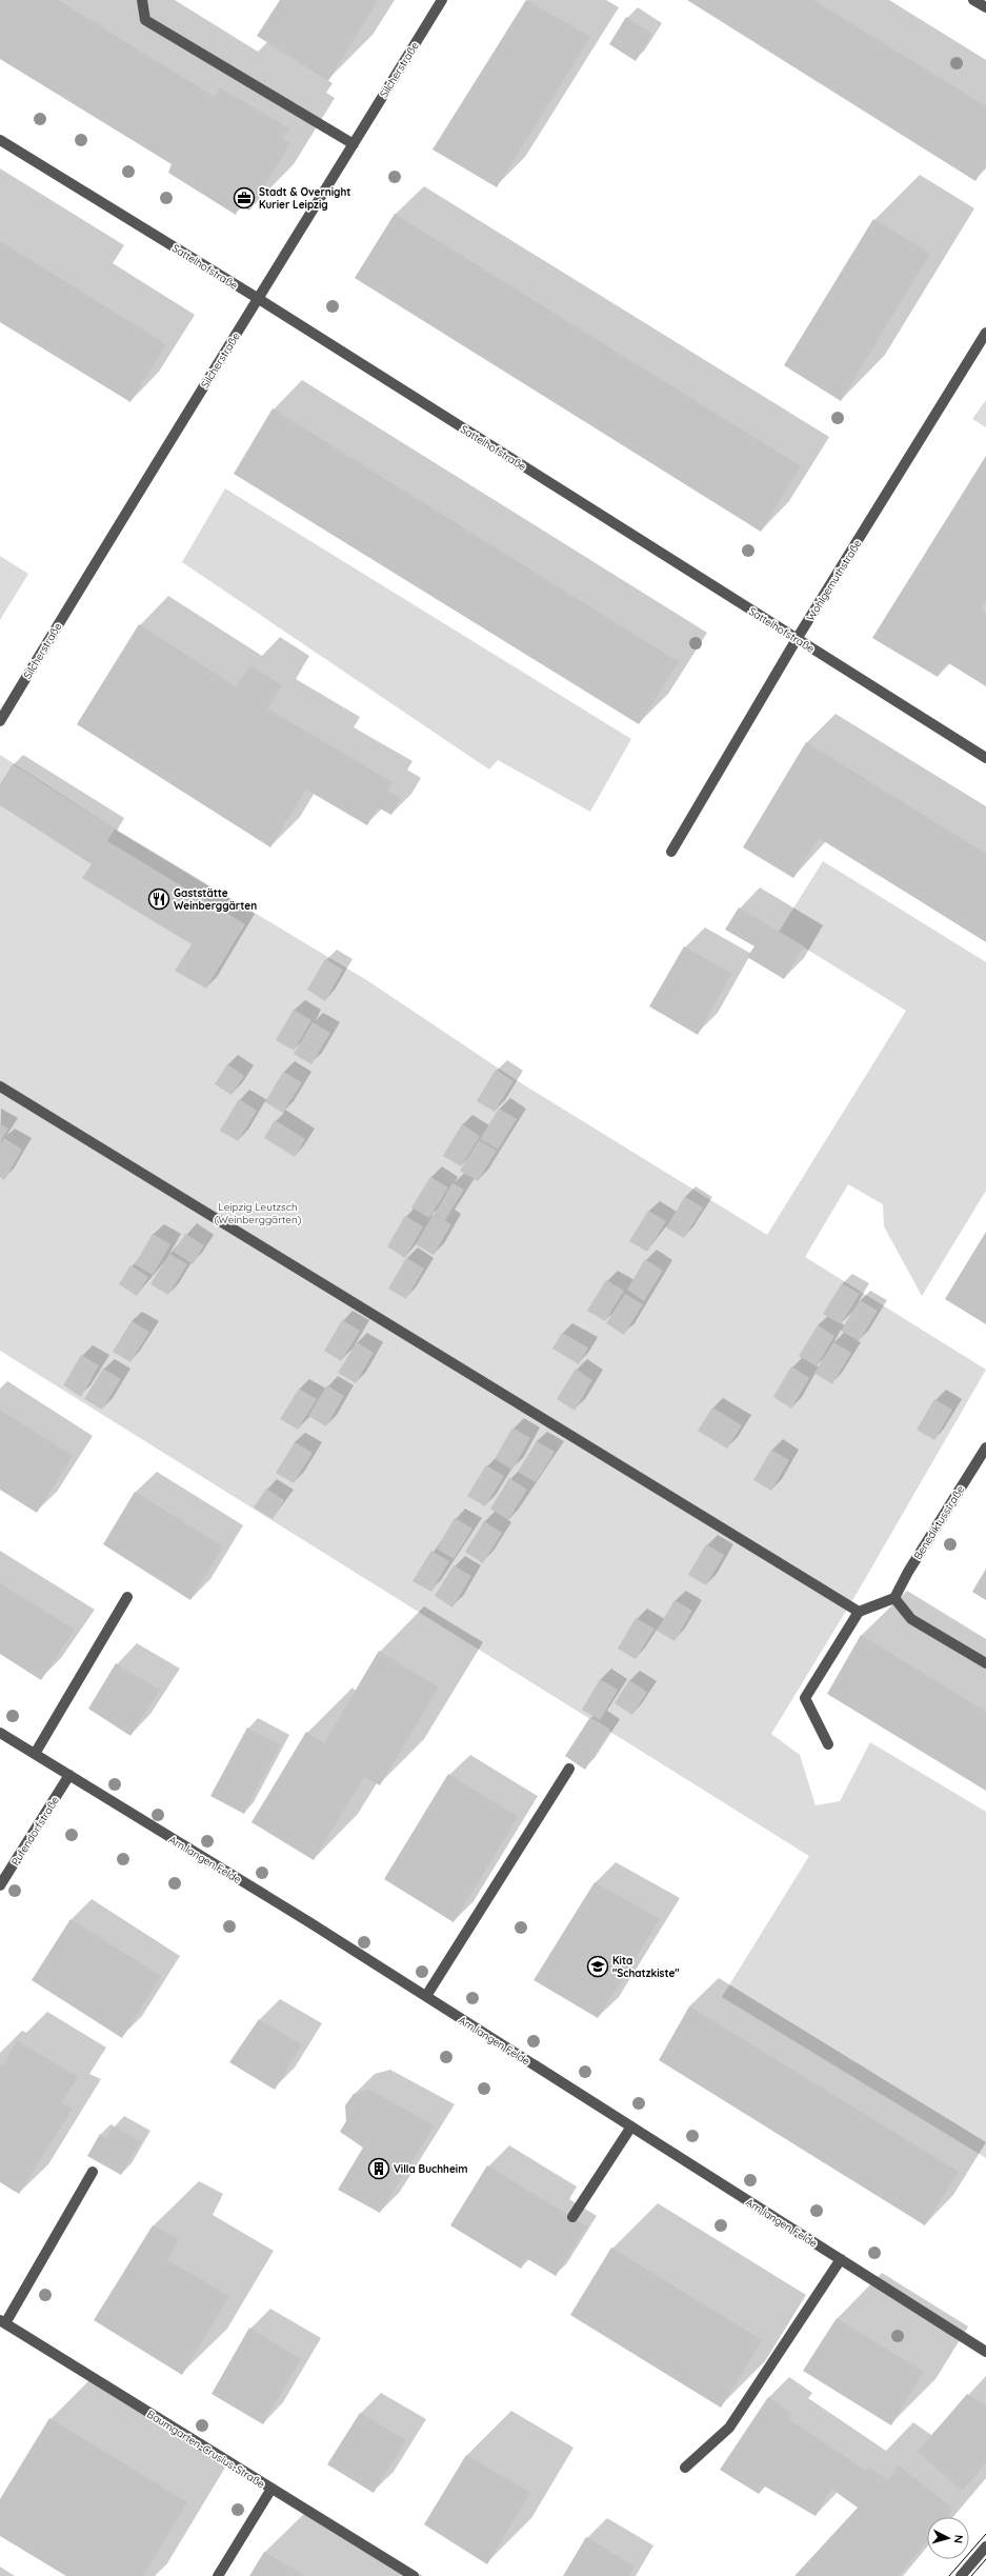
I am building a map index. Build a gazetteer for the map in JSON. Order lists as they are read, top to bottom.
{
  "streets": {
    "street": [
      "Silcherstraße",
      "Sattelhofstraße",
      "Wohlgemuthstraße",
      "Benediktusstraße",
      "Pufendorfstraße",
      "Am langen Felde",
      "Baumgarten-Crusius-Straße"
    ]
  },
  "crossings": [
    ["Silcherstraße", "Sattelhofstraße"],
    ["Sattelhofstraße", "Wohlgemuthstraße"],
    ["Pufendorfstraße", "Am langen Felde"]
  ],
  "parks": ["Leipzig Leutzsch (Weinberggärten)"],
  "places": {
    "office": ["Stadt & Overnight Kurier Leipzig"],
    "restaurant": ["Gaststätte Weinberggärten"],
    "school or university": ["Kita \"Schatzkiste\""],
    "building": ["Villa Buchheim"]
  },
  "north": "right"
}
